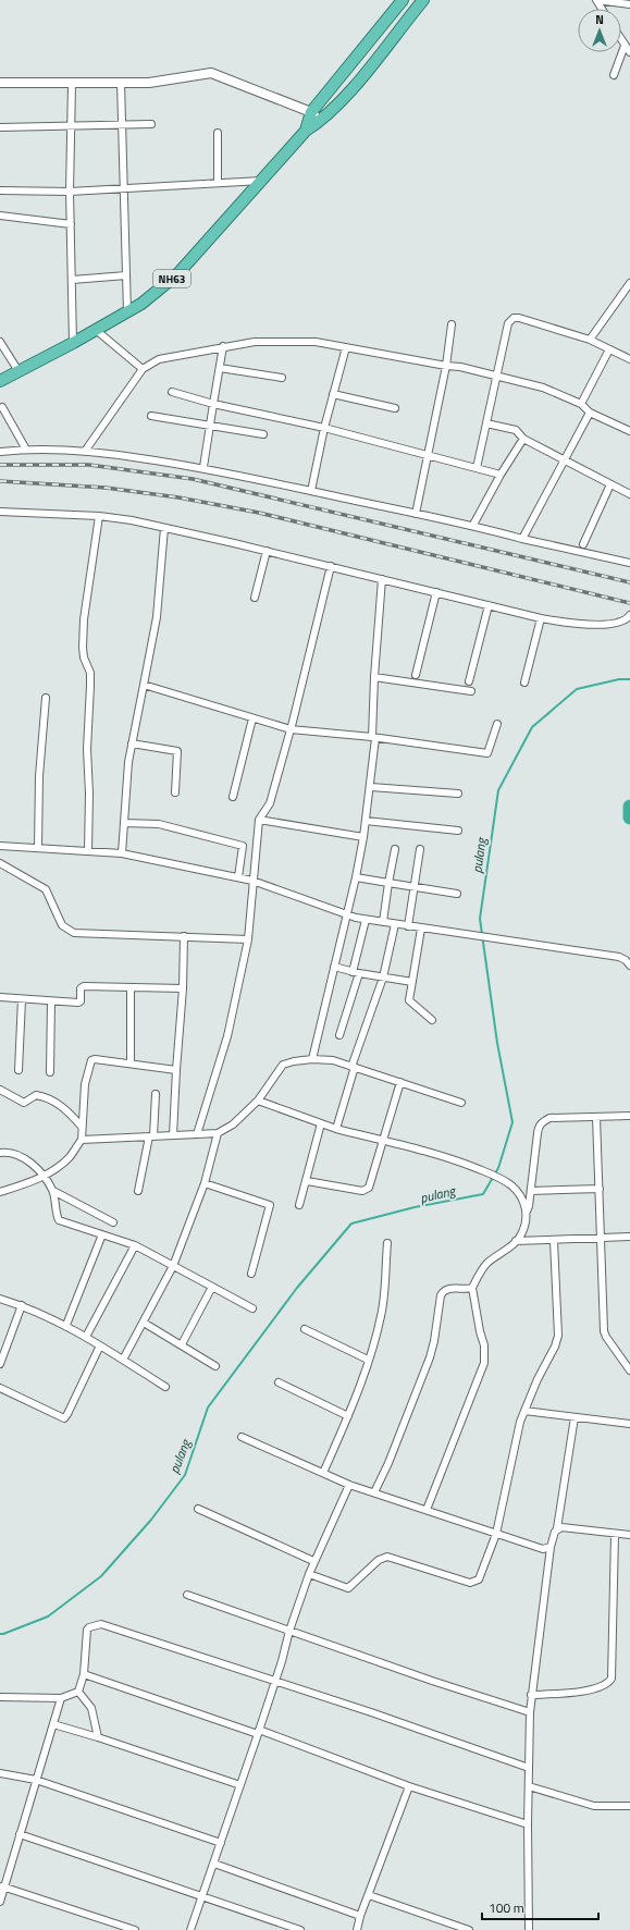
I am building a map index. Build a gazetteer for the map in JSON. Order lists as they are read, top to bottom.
{
  "streets": {
    "highway": ["NH63"]
  },
  "water": ["pulang"],
  "scale_bar": "100 m",
  "north": "top"
}
